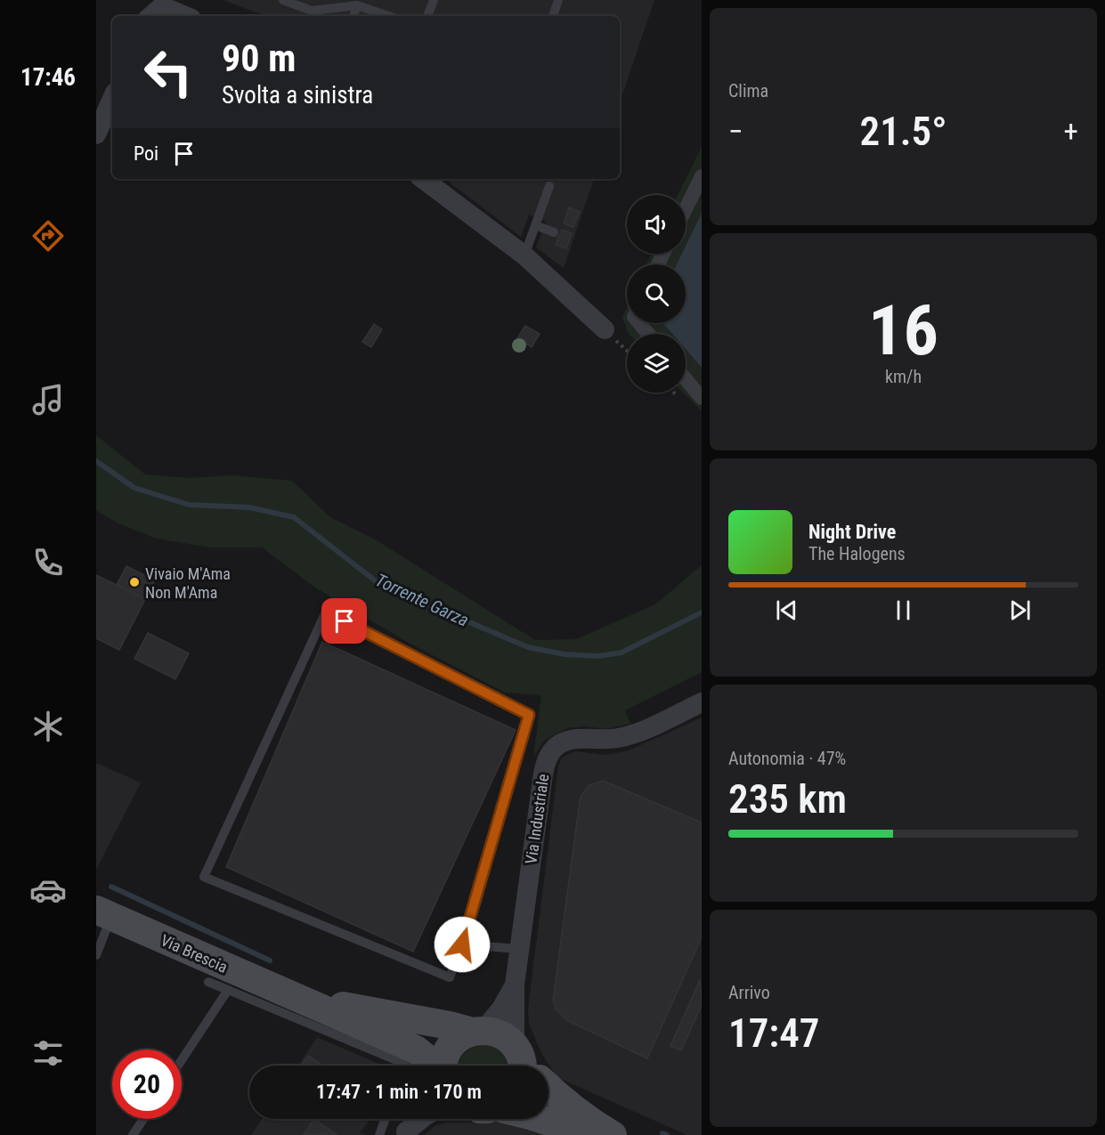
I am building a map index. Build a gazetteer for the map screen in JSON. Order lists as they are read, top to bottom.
{
  "streets": {
    "main road": ["Via Brescia"],
    "street": ["Via Industriale"]
  },
  "crossings": [
    ["Via Industriale", "Via Brescia"]
  ],
  "water": ["Torrente Garza"],
  "places": ["Vivaio M'Ama Non M'Ama"],
  "page": {
    "tabs": "17:46",
    "tile": [
      "Clima",
      ["16", "km/h"],
      ["Autonomia · 47%", "235 km"],
      ["Arrivo", "17:47"]
    ],
    "turn": ["90 m", "Svolta a sinistra"],
    "heat": ["−", "21.5°", "+"],
    "then": "Poi",
    "song": ["Night Drive", "The Halogens"],
    "limit": "20",
    "trip": "17:47 · 1 min · 170 m"
  }
}
